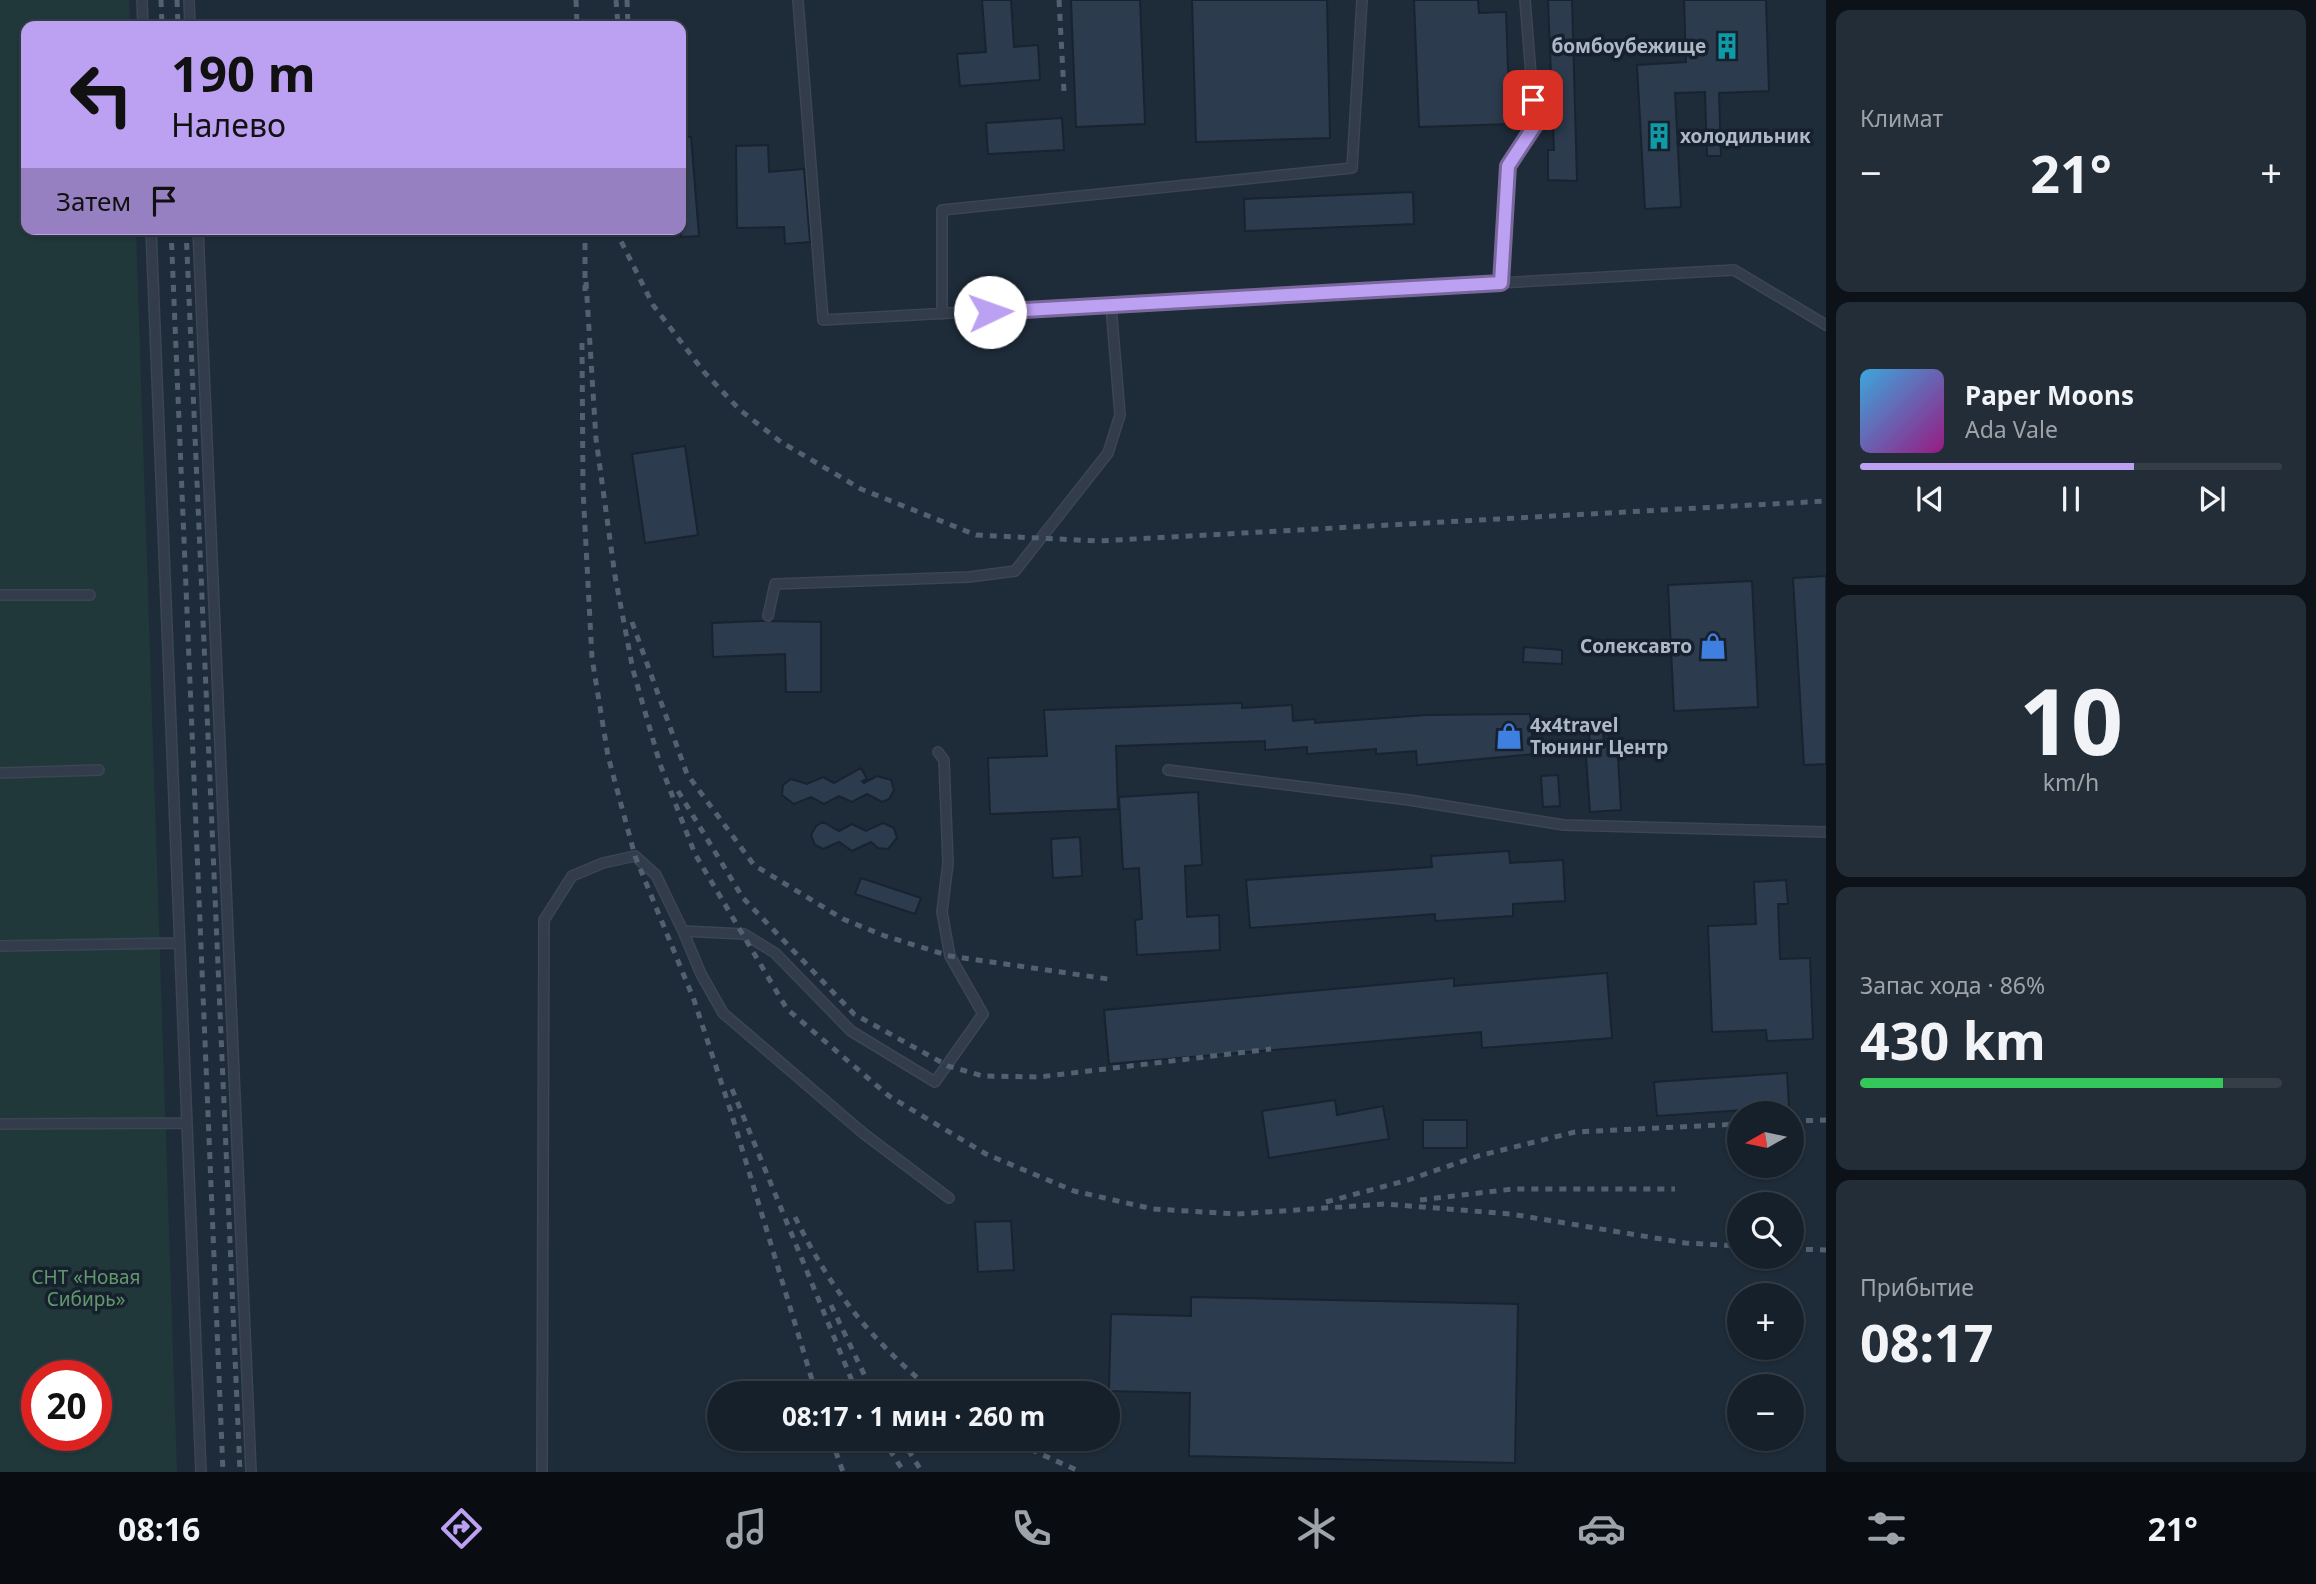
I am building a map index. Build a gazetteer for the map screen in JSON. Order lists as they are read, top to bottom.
{
  "parks": ["СНТ «Новая Сибирь»"],
  "places": {
    "building": ["бомбоубежище", "холодильник"],
    "shop": ["Солексавто", "4x4travel Тюнинг Центр"]
  },
  "north": "left",
  "page": {
    "tile": [
      "Климат",
      ["10", "km/h"],
      ["Запас хода · 86%", "430 km"],
      ["Прибытие", "08:17"]
    ],
    "turn": ["190 m", "Налево"],
    "heat": ["−", "21°", "+"],
    "then": "Затем",
    "song": ["Paper Moons", "Ada Vale"],
    "map_buttons": ["+", "−"],
    "limit": "20",
    "trip": "08:17 · 1 мин · 260 m",
    "tabs": ["08:16", "21°"]
  }
}
